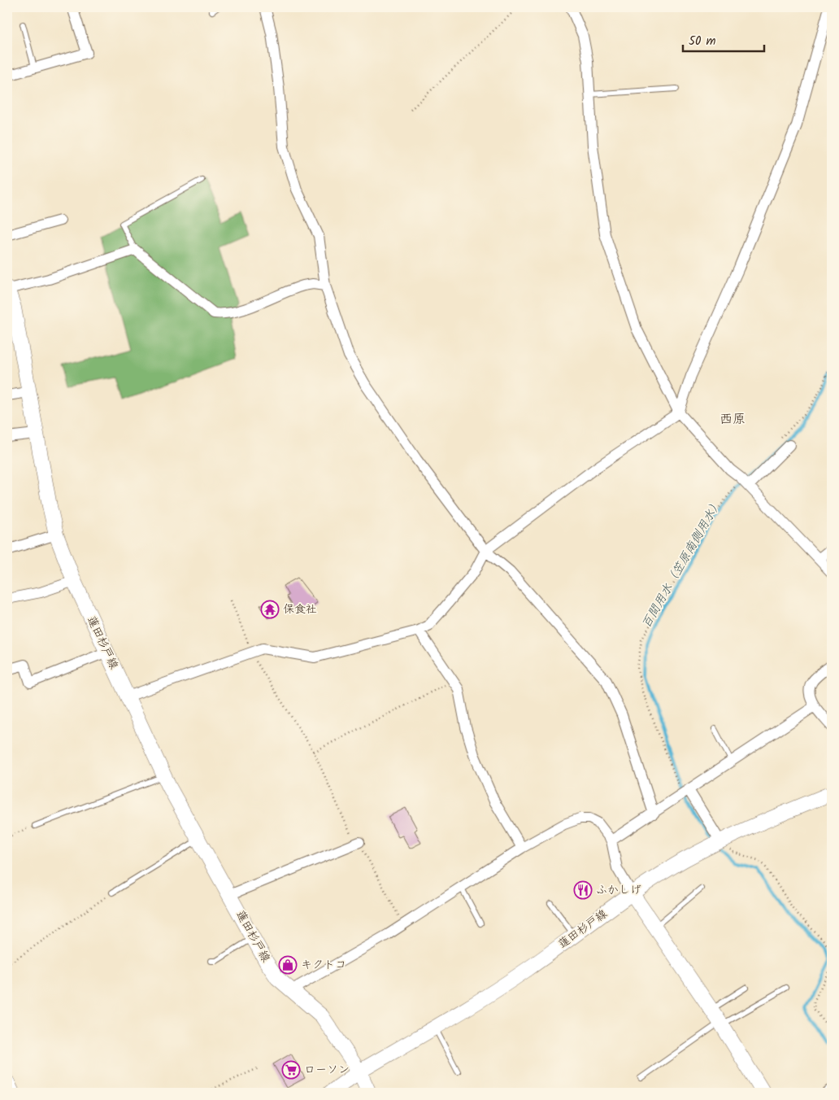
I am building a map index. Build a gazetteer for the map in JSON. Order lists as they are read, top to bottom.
{
  "streets": {
    "main road": ["蓮田杉戸線"]
  },
  "districts": ["西原"],
  "water": ["百間用水（笠原南側用水）"],
  "places": {
    "temple": ["保食社"],
    "restaurant": ["ふかしげ"],
    "shop": ["キクトコ"],
    "supermarket": ["ローソン"]
  },
  "scale_bar": "50 m"
}
